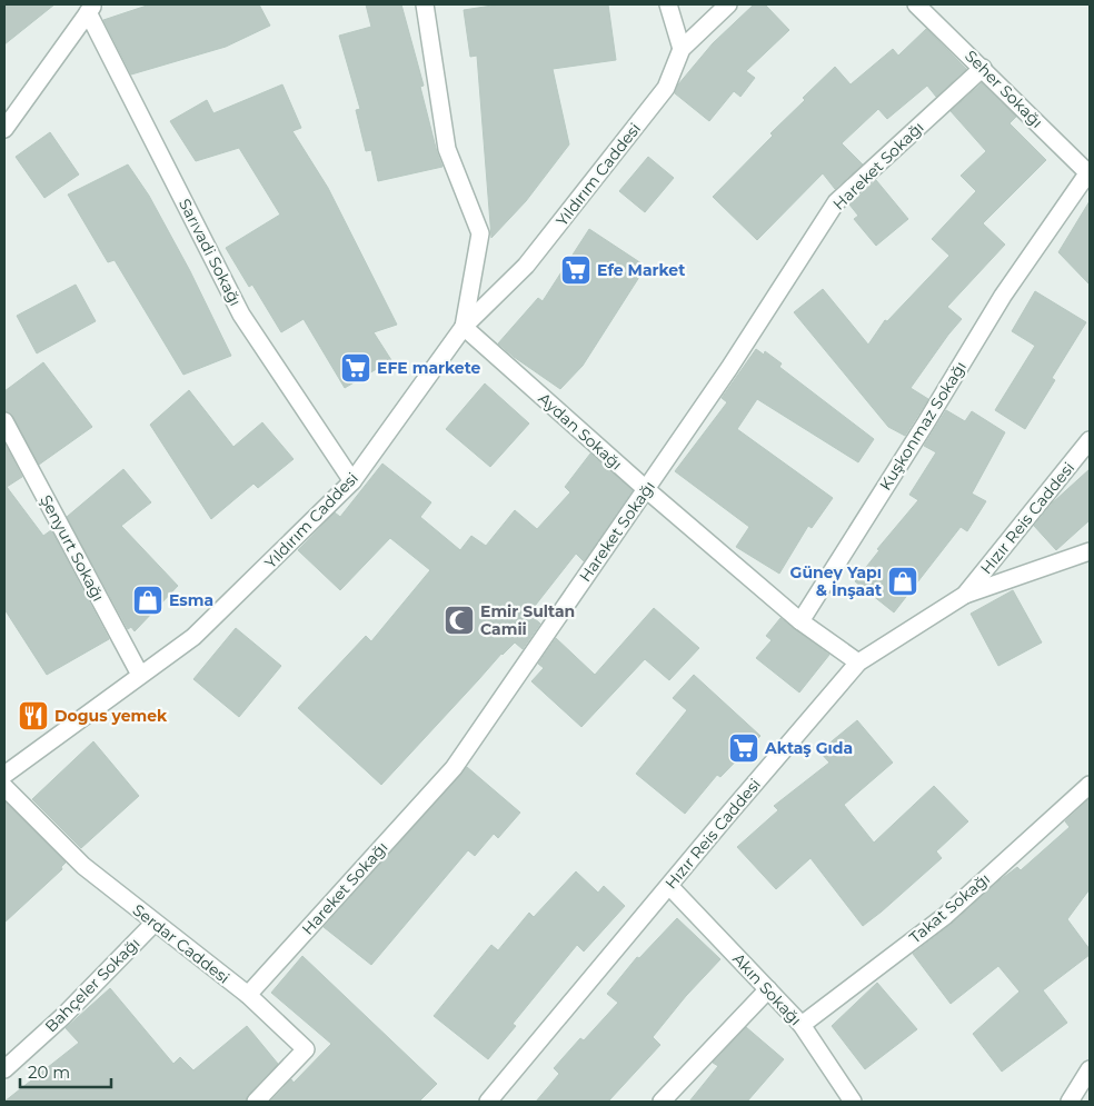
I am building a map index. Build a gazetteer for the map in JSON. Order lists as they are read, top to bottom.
{
  "streets": {
    "street": [
      "Seher Sokağı",
      "Hareket Sokağı",
      "Yıldırım Caddesi",
      "Sarıvadi Sokağı",
      "Kuşkonmaz Sokağı",
      "Aydan Sokağı",
      "Hızır Reis Caddesi",
      "Şenyurt Sokağı",
      "Takat Sokağı",
      "Serdar Caddesi",
      "Bahçeler Sokağı",
      "Akın Sokağı"
    ]
  },
  "crossings": [
    ["Seher Sokağı", "Hareket Sokağı"],
    ["Seher Sokağı", "Kuşkonmaz Sokağı"],
    ["Hareket Sokağı", "Aydan Sokağı"],
    ["Hareket Sokağı", "Serdar Caddesi"],
    ["Yıldırım Caddesi", "Sarıvadi Sokağı"],
    ["Yıldırım Caddesi", "Aydan Sokağı"],
    ["Yıldırım Caddesi", "Şenyurt Sokağı"],
    ["Kuşkonmaz Sokağı", "Aydan Sokağı"],
    ["Hızır Reis Caddesi", "Akın Sokağı"],
    ["Takat Sokağı", "Akın Sokağı"],
    ["Serdar Caddesi", "Bahçeler Sokağı"]
  ],
  "places": {
    "supermarket": ["Efe Market", "EFE markete", "Aktaş Gıda"],
    "shop": ["Güney Yapı & İnşaat", "Esma"],
    "mosque": ["Emir Sultan Camii"],
    "restaurant": ["Dogus yemek"]
  },
  "scale_bar": "20 m"
}
